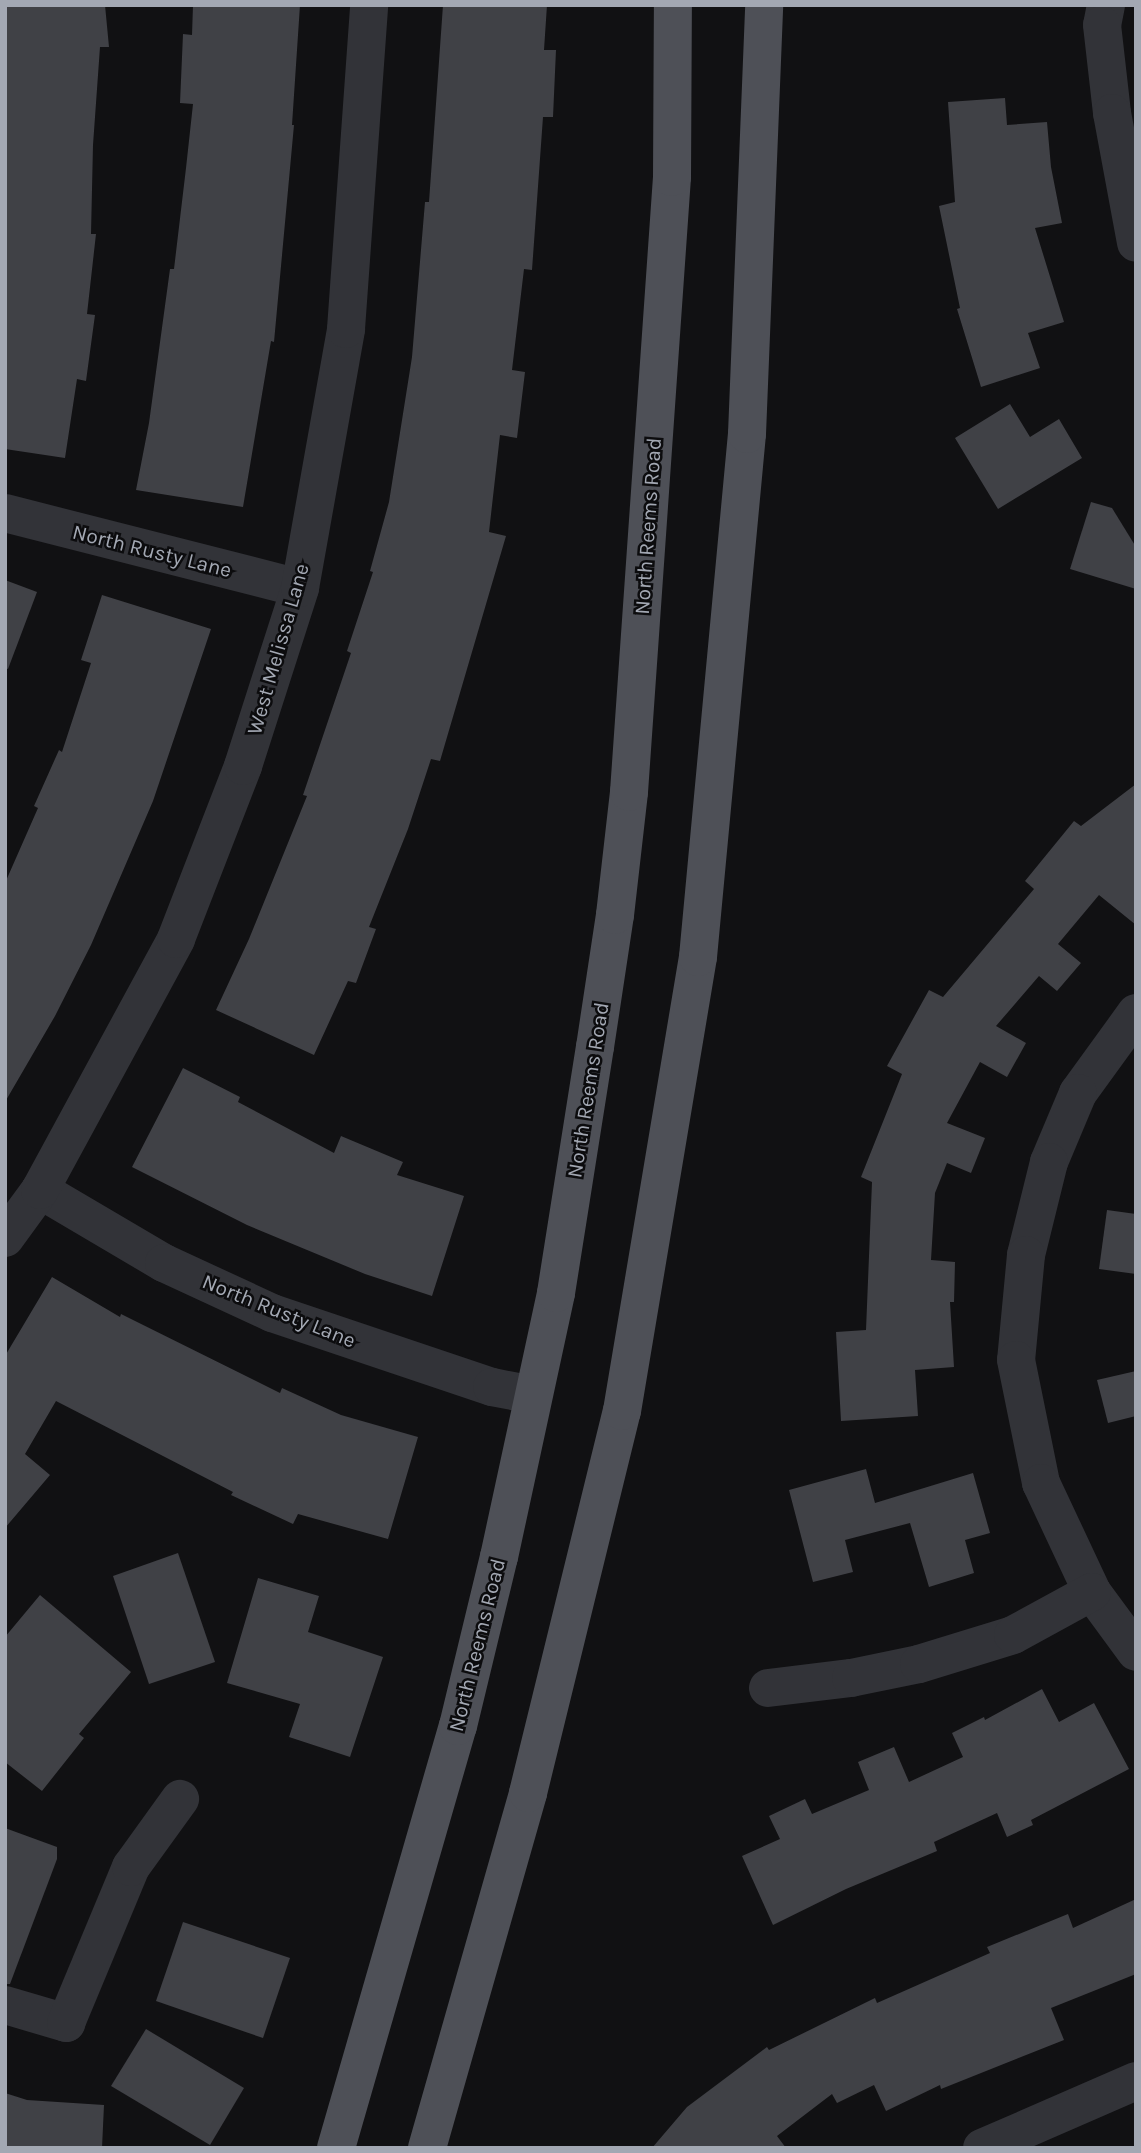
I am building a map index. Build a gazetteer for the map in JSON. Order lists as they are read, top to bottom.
{
  "streets": {
    "main road": ["North Reems Road"],
    "street": ["North Rusty Lane", "West Melissa Lane"]
  },
  "crossings": [
    ["North Reems Road", "North Rusty Lane"],
    ["North Rusty Lane", "West Melissa Lane"]
  ]
}
